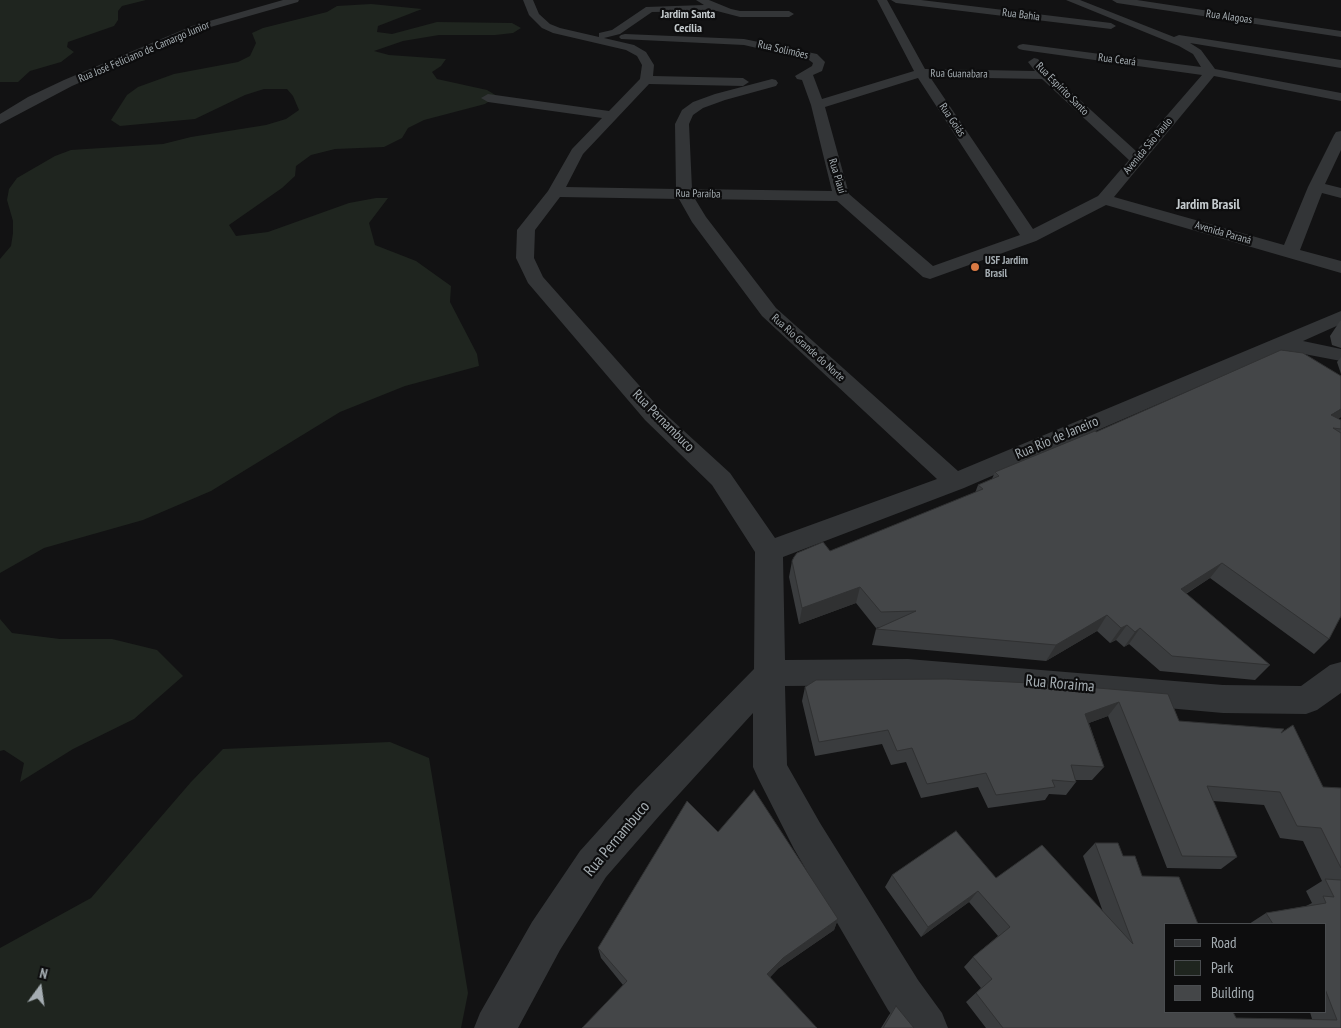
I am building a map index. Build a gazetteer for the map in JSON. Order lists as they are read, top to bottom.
{
  "streets": {
    "street": [
      "Rua Bahia",
      "Rua Alagoas",
      "Rua Solimões",
      "Rua José Feliciano de Camargo Junior",
      "Rua Ceará",
      "Rua Guanabara",
      "Rua Espírito Santo",
      "Rua Goiás",
      "Avenida São Paulo",
      "Rua Piauí",
      "Rua Paraíba",
      "Avenida Paraná",
      "Rua Rio Grande do Norte",
      "Rua Pernambuco",
      "Rua Rio de Janeiro",
      "Rua Roraima"
    ]
  },
  "crossings": [
    ["Rua Solimões", "Rua Piauí"],
    ["Rua Solimões", "Rua Pernambuco"],
    ["Rua Ceará", "Rua Espírito Santo"],
    ["Rua Ceará", "Avenida São Paulo"],
    ["Rua Guanabara", "Rua Espírito Santo"],
    ["Rua Guanabara", "Rua Goiás"],
    ["Rua Guanabara", "Rua Piauí"],
    ["Rua Espírito Santo", "Avenida São Paulo"],
    ["Rua Goiás", "Avenida São Paulo"],
    ["Avenida São Paulo", "Rua Piauí"],
    ["Avenida São Paulo", "Avenida Paraná"],
    ["Rua Piauí", "Rua Paraíba"],
    ["Rua Paraíba", "Rua Rio Grande do Norte"],
    ["Rua Paraíba", "Rua Pernambuco"],
    ["Rua Rio Grande do Norte", "Rua Rio de Janeiro"],
    ["Rua Pernambuco", "Rua Rio de Janeiro"],
    ["Rua Pernambuco", "Rua Roraima"]
  ],
  "districts": ["Jardim Santa Cecília", "Jardim Brasil"],
  "places": ["USF Jardim Brasil"],
  "legend": ["Road", "Park", "Building"],
  "north": "top"
}
